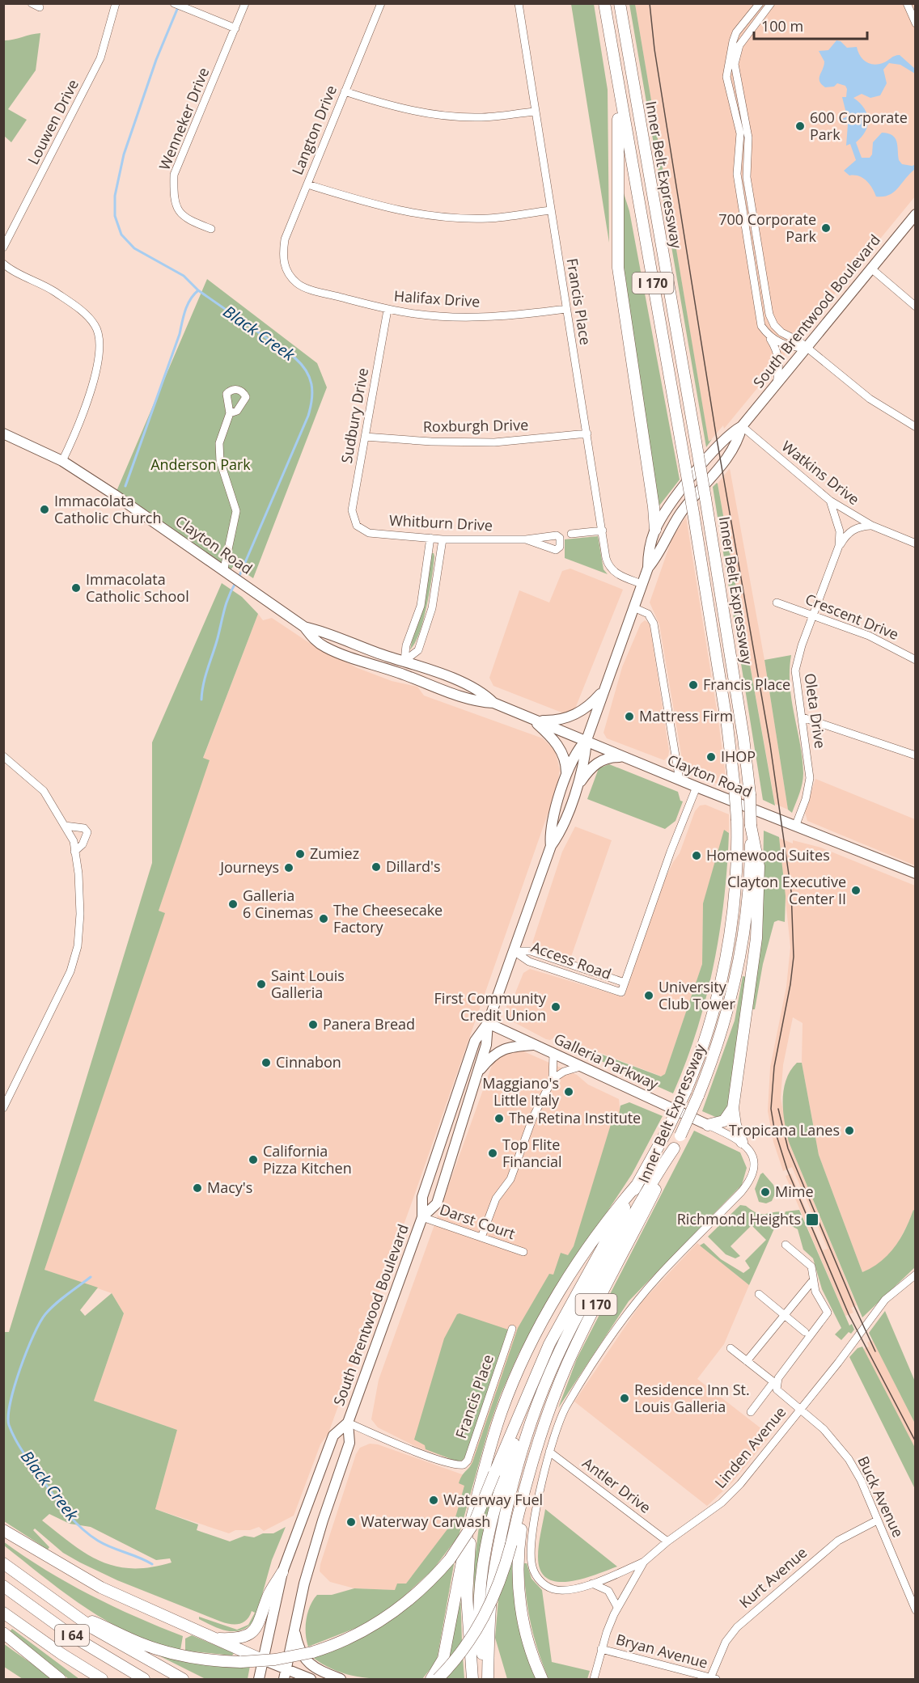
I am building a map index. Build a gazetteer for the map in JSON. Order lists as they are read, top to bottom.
{
  "streets": {
    "highway": ["Inner Belt Expressway", "I 170", "I 64"],
    "main road": ["South Brentwood Boulevard", "Clayton Road", "Galleria Parkway"],
    "street": [
      "Wenneker Drive",
      "Louwen Drive",
      "Langton Drive",
      "Halifax Drive",
      "Francis Place",
      "Sudbury Drive",
      "Roxburgh Drive",
      "Watkins Drive",
      "Whitburn Drive",
      "Crescent Drive",
      "Oleta Drive",
      "Access Road",
      "Darst Court",
      "Linden Avenue",
      "Antler Drive",
      "Buck Avenue",
      "Kurt Avenue",
      "Bryan Avenue"
    ]
  },
  "crossings": [
    ["Langton Drive", "Halifax Drive"],
    ["Halifax Drive", "Francis Place"],
    ["Halifax Drive", "Sudbury Drive"],
    ["Francis Place", "South Brentwood Boulevard"],
    ["Francis Place", "Roxburgh Drive"],
    ["South Brentwood Boulevard", "Watkins Drive"],
    ["South Brentwood Boulevard", "Clayton Road"],
    ["South Brentwood Boulevard", "Access Road"],
    ["South Brentwood Boulevard", "Galleria Parkway"],
    ["South Brentwood Boulevard", "Darst Court"],
    ["Sudbury Drive", "Roxburgh Drive"],
    ["Sudbury Drive", "Whitburn Drive"],
    ["Watkins Drive", "Oleta Drive"],
    ["Clayton Road", "Oleta Drive"],
    ["Crescent Drive", "Oleta Drive"],
    ["Linden Avenue", "Antler Drive"],
    ["Linden Avenue", "Buck Avenue"],
    ["Linden Avenue", "Bryan Avenue"],
    ["Buck Avenue", "Kurt Avenue"],
    ["Kurt Avenue", "Bryan Avenue"]
  ],
  "water": ["Black Creek"],
  "parks": ["Anderson Park"],
  "places": {
    "other": [
      "600 Corporate Park",
      "700 Corporate Park",
      "Immacolata Catholic Church",
      "Immacolata Catholic School",
      "Francis Place",
      "Mattress Firm",
      "IHOP",
      "Zumiez",
      "Homewood Suites",
      "Dillard's",
      "Journeys",
      "Clayton Executive Center II",
      "Galleria 6 Cinemas",
      "The Cheesecake Factory",
      "Saint Louis Galleria",
      "University Club Tower",
      "First Community Credit Union",
      "Panera Bread",
      "Cinnabon",
      "Maggiano's Little Italy",
      "The Retina Institute",
      "Tropicana Lanes",
      "Top Flite Financial",
      "California Pizza Kitchen",
      "Macy's",
      "Mime",
      "Residence Inn St. Louis Galleria",
      "Waterway Fuel",
      "Waterway Carwash"
    ],
    "transit": ["Richmond Heights"]
  },
  "scale_bar": "100 m"
}
